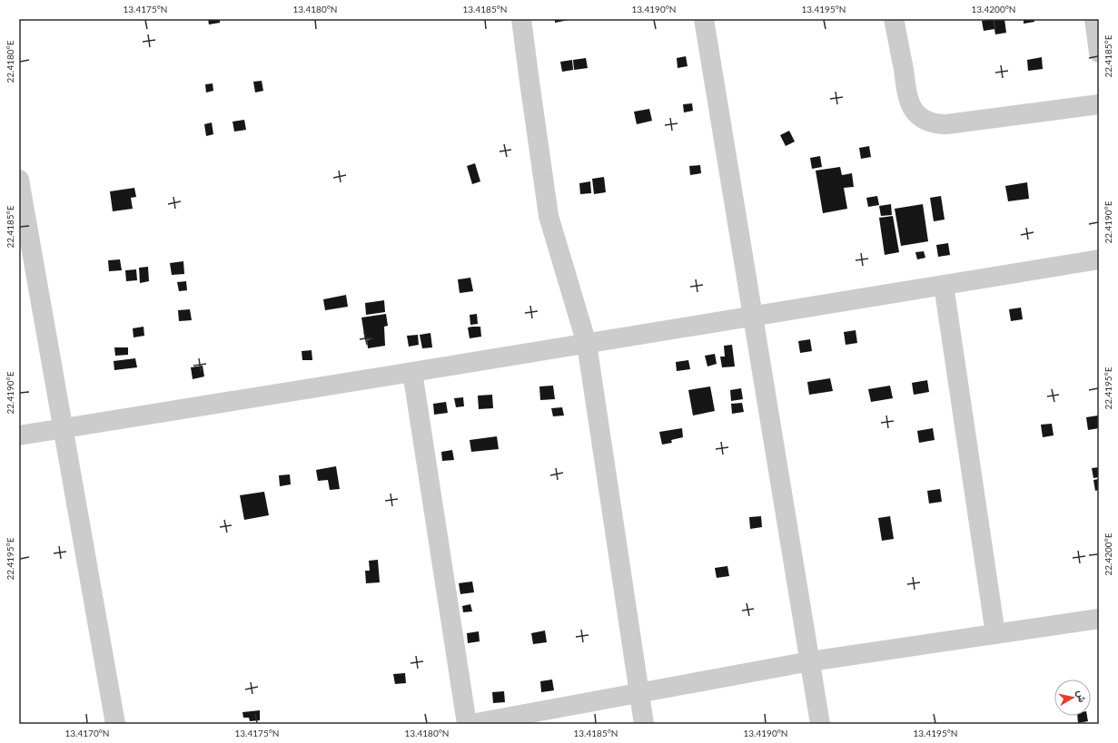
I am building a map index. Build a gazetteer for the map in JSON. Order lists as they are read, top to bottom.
{
  "north": "right",
  "coordinates": [
    "13.4175°N",
    "13.4180°N",
    "13.4185°N",
    "13.4190°N",
    "13.4195°N",
    "13.4200°N",
    "22.4185°E",
    "22.4180°E",
    "22.4190°E",
    "22.4195°E",
    "22.4200°E",
    "13.4170°N"
  ]
}
